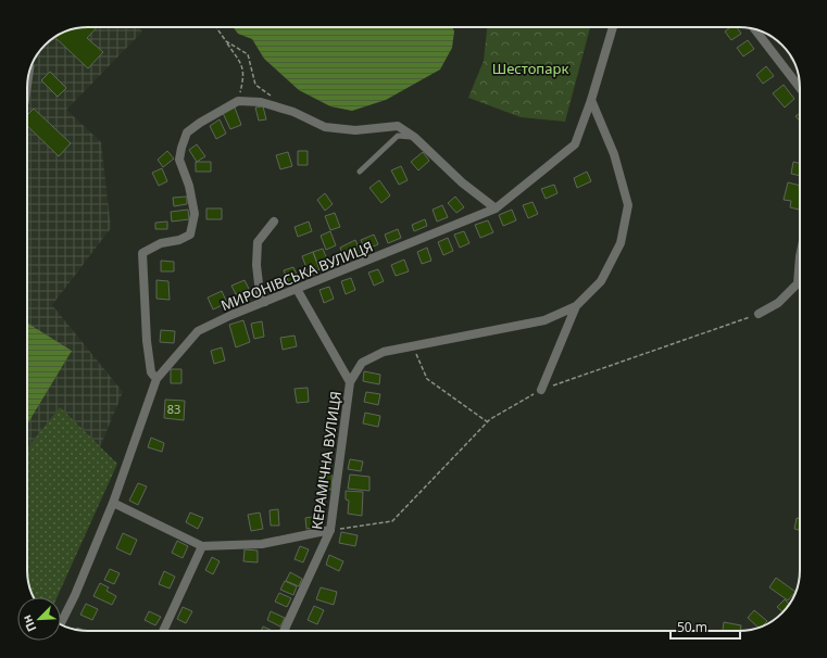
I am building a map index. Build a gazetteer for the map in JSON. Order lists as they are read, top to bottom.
{
  "streets": {
    "street": ["МИРОНІВСЬКА ВУЛИЦЯ", "КЕРАМІЧНА ВУЛИЦЯ"]
  },
  "crossings": [
    ["МИРОНІВСЬКА ВУЛИЦЯ", "КЕРАМІЧНА ВУЛИЦЯ"]
  ],
  "parks": ["Шестопарк"],
  "house_numbers": ["83"],
  "scale_bar": "50 m",
  "north": "bottom left"
}
